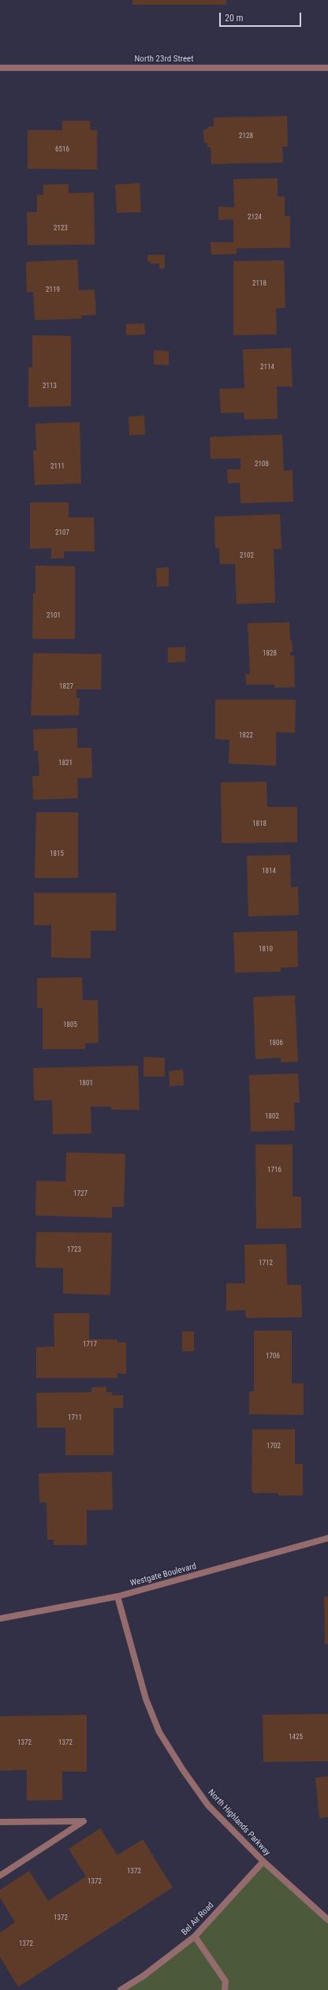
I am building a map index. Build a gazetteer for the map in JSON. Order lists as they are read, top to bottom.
{
  "streets": {
    "street": [
      "North 23rd Street",
      "Westgate Boulevard",
      "North Highlands Parkway",
      "Bel Air Road"
    ]
  },
  "crossings": [
    ["Westgate Boulevard", "North Highlands Parkway"],
    ["North Highlands Parkway", "Bel Air Road"]
  ],
  "house_numbers": [
    "2128",
    "6516",
    "2124",
    "2123",
    "2118",
    "2119",
    "2114",
    "2113",
    "2108",
    "2111",
    "2107",
    "2102",
    "2101",
    "1828",
    "1827",
    "1822",
    "1821",
    "1818",
    "1815",
    "1814",
    "1810",
    "1805",
    "1806",
    "1801",
    "1802",
    "1716",
    "1727",
    "1723",
    "1712",
    "1717",
    "1706",
    "1711",
    "1702",
    "1425",
    "1372",
    "1372",
    "1372",
    "1372",
    "1372",
    "1372"
  ],
  "scale_bar": "20 m"
}
